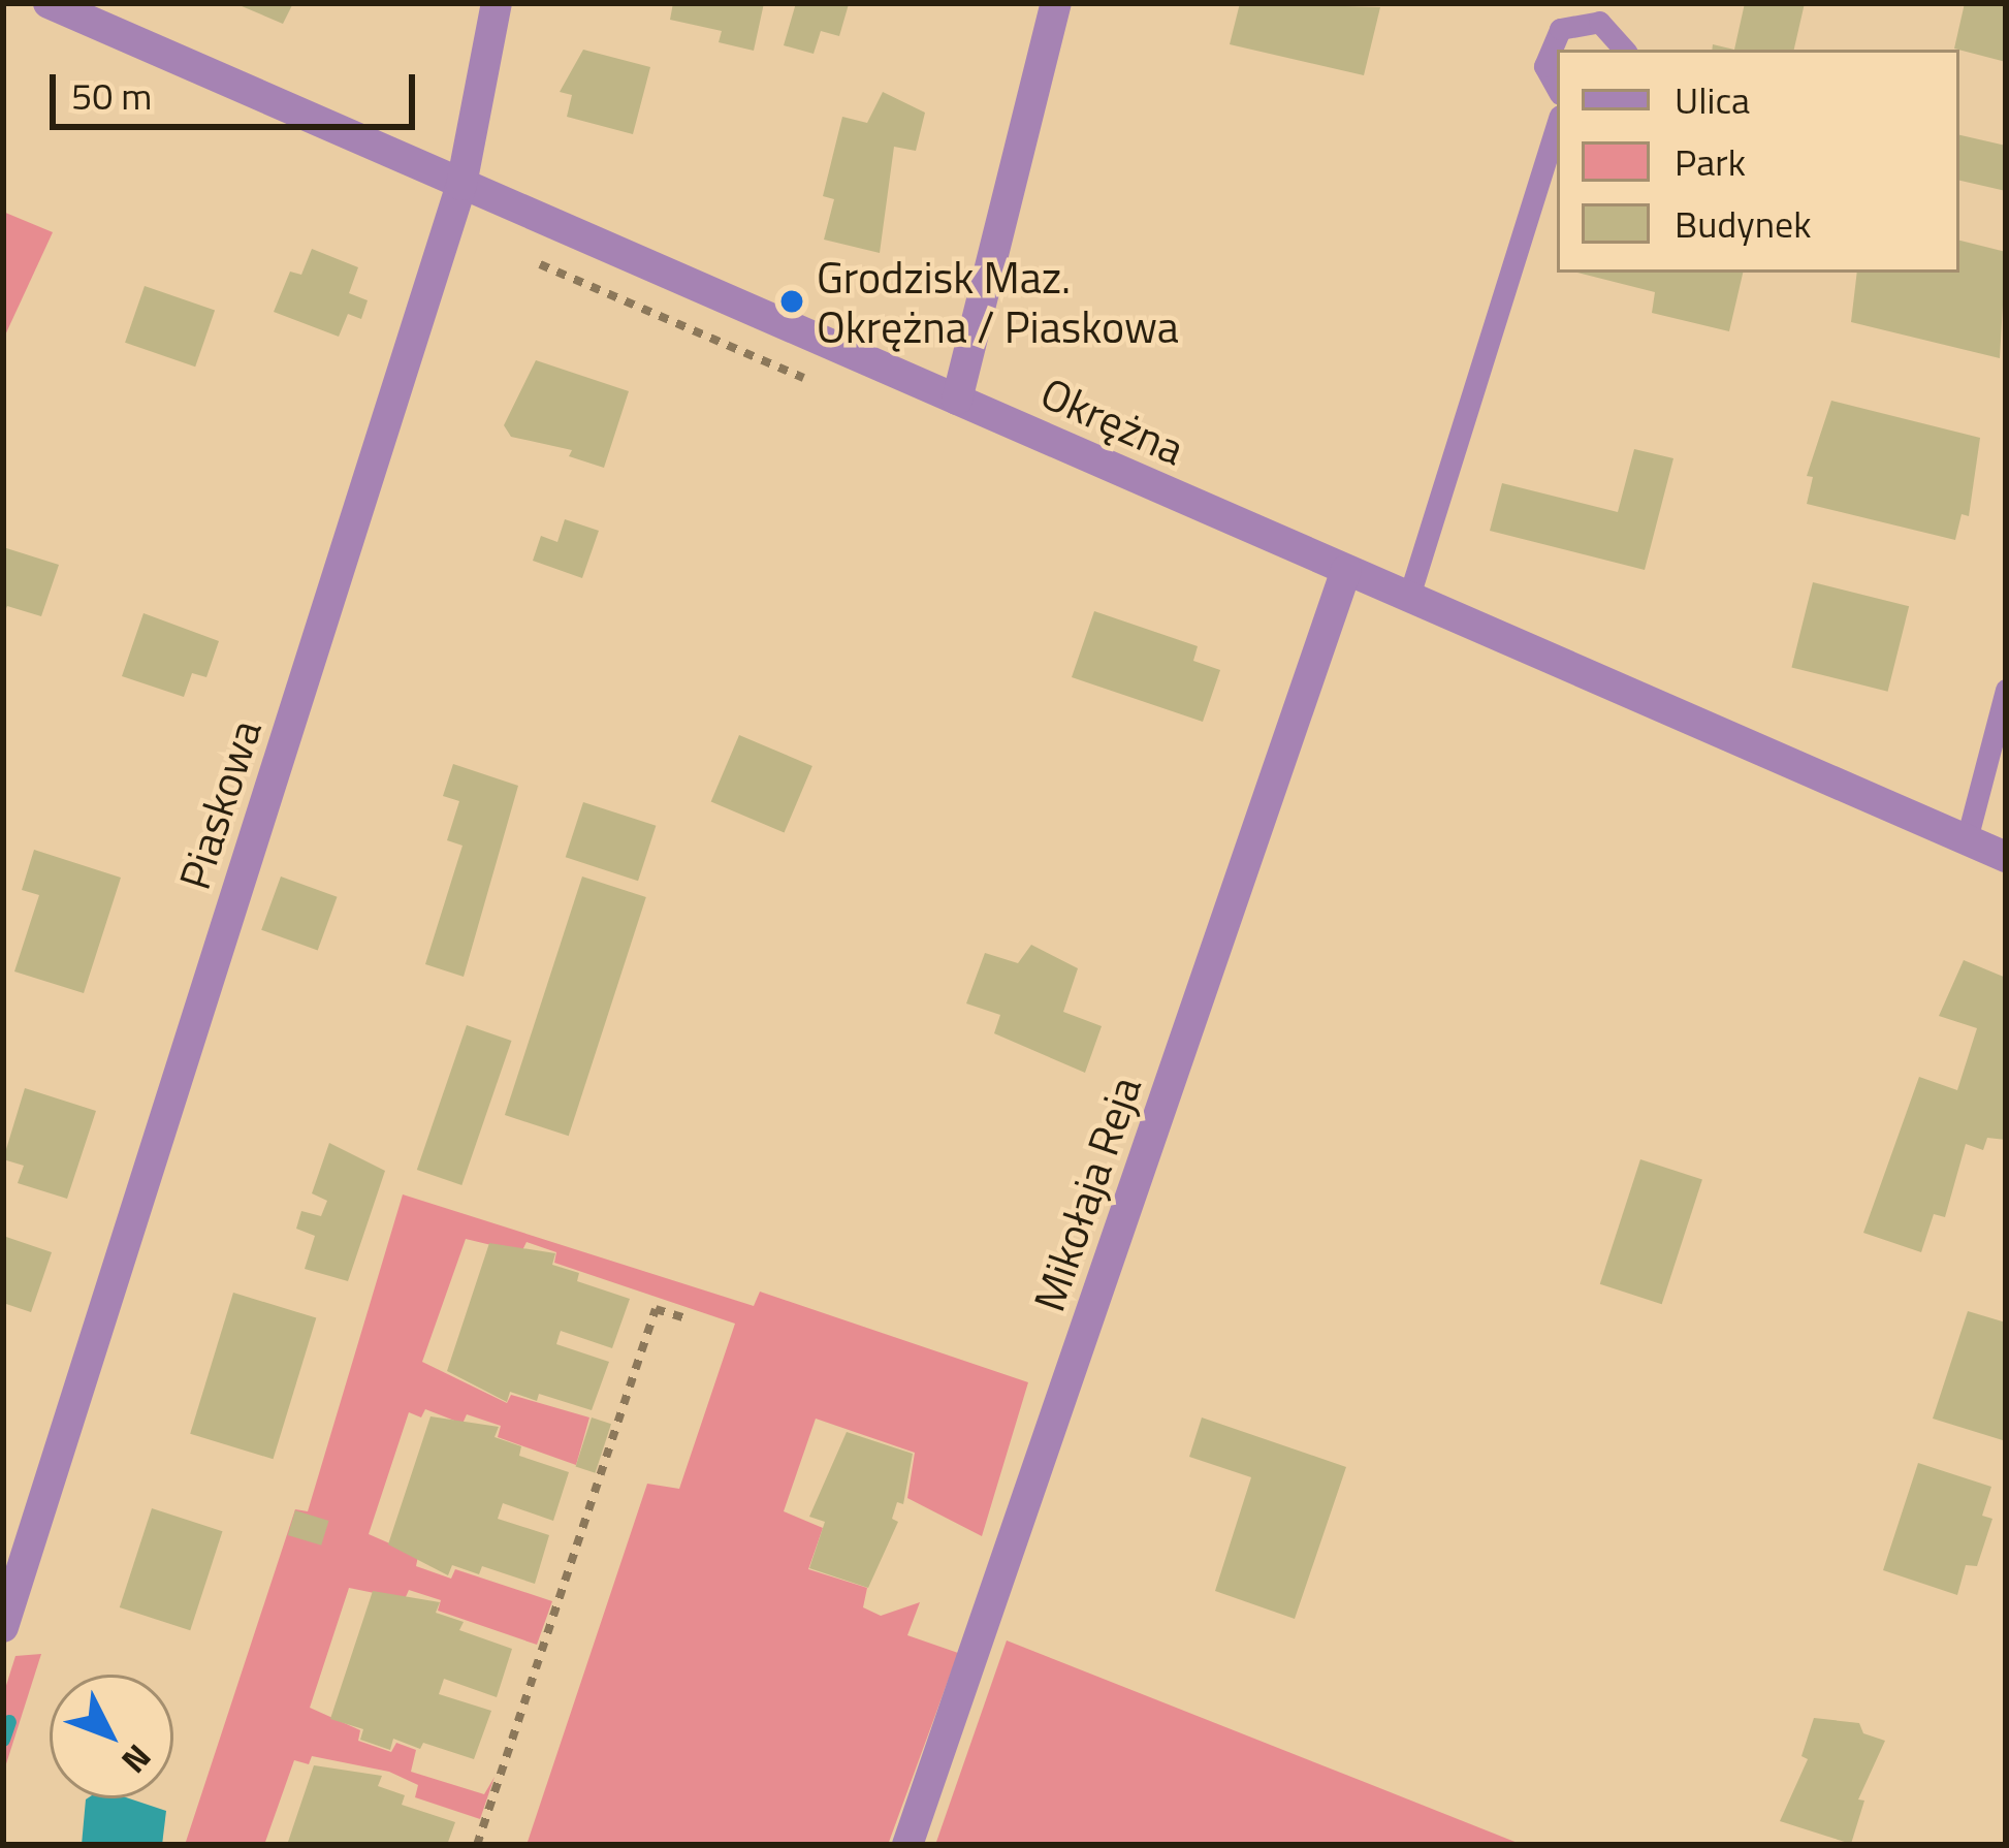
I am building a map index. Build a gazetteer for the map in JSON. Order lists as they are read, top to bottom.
{
  "streets": {
    "street": ["Okrężna", "Piaskowa", "Mikołaja Reja"]
  },
  "crossings": [
    ["Okrężna", "Piaskowa"],
    ["Okrężna", "Mikołaja Reja"]
  ],
  "places": ["Grodzisk Maz. Okrężna / Piaskowa"],
  "legend": ["Ulica", "Park", "Budynek"],
  "scale_bar": "50 m",
  "north": "bottom right"
}
